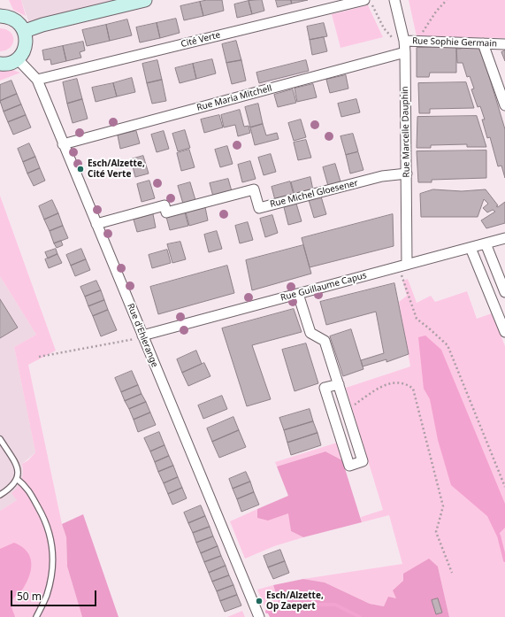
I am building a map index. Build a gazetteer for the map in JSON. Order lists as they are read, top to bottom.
{
  "streets": {
    "street": [
      "Cité Verte",
      "Rue Sophie Germain",
      "Rue Maria Mitchell",
      "Rue Marcelle Dauphin",
      "Rue Michel Gloesener",
      "Rue Guillaume Capus",
      "Rue d'Ehlerange"
    ]
  },
  "crossings": [
    ["Cité Verte", "Rue d'Ehlerange"],
    ["Rue Sophie Germain", "Rue Marcelle Dauphin"],
    ["Rue Maria Mitchell", "Rue Marcelle Dauphin"],
    ["Rue Maria Mitchell", "Rue d'Ehlerange"],
    ["Rue Marcelle Dauphin", "Rue Michel Gloesener"],
    ["Rue Marcelle Dauphin", "Rue Guillaume Capus"],
    ["Rue Michel Gloesener", "Rue d'Ehlerange"],
    ["Rue Guillaume Capus", "Rue d'Ehlerange"]
  ],
  "places": ["Esch/Alzette, Cité Verte", "Esch/Alzette, Op Zaepert"],
  "scale_bar": "50 m"
}
